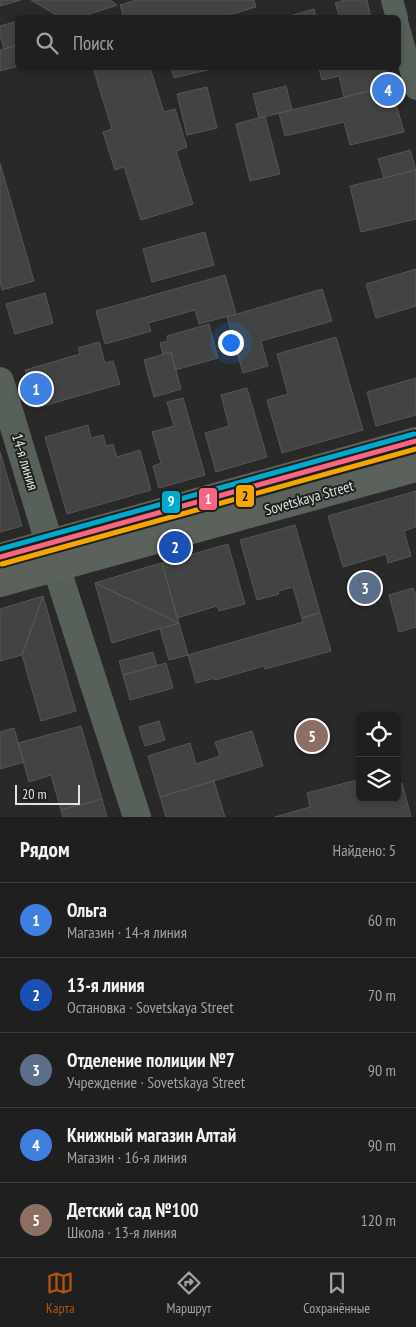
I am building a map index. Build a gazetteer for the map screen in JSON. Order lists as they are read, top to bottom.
{
  "streets": {
    "main road": ["Sovetskaya Street"],
    "street": ["14-я линия"]
  },
  "crossings": [
    ["14-я линия", "Sovetskaya Street"]
  ],
  "lines": ["transit line 9", "transit line 1", "transit line 2"],
  "scale_bar": "20 m",
  "page": {
    "search": "Поиск",
    "pins": [
      "4",
      "1",
      "2",
      "3",
      "5"
    ],
    "scale": "20 m",
    "heading": ["Рядом", "Найдено: 5"],
    "list": [
      {
        "mark": "1",
        "name": "Ольга",
        "note": "Магазин · 14-я линия",
        "value": "60 m"
      },
      {
        "mark": "2",
        "name": "13-я линия",
        "note": "Остановка · Sovetskaya Street",
        "value": "70 m"
      },
      {
        "mark": "3",
        "name": "Отделение полиции №7",
        "note": "Учреждение · Sovetskaya Street",
        "value": "90 m"
      },
      {
        "mark": "4",
        "name": "Книжный магазин Алтай",
        "note": "Магазин · 16-я линия",
        "value": "90 m"
      },
      {
        "mark": "5",
        "name": "Детский сад №100",
        "note": "Школа · 13-я линия",
        "value": "120 m"
      }
    ],
    "nav": ["Карта", "Маршрут", "Сохранённые"]
  }
}
